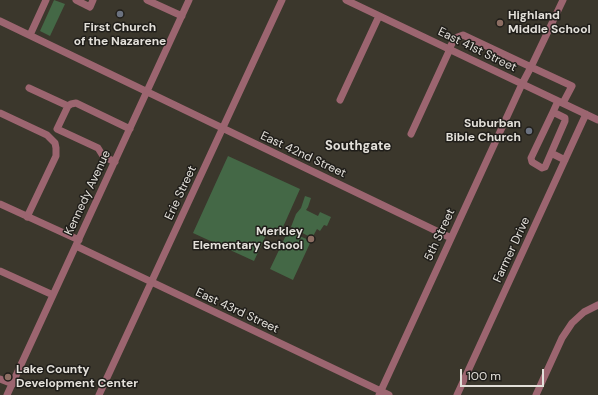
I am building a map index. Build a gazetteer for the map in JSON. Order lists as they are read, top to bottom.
{
  "streets": {
    "street": [
      "East 41st Street",
      "East 42nd Street",
      "Kennedy Avenue",
      "Erie Street",
      "5th Street",
      "Farmer Drive",
      "East 43rd Street"
    ]
  },
  "crossings": [
    ["East 41st Street", "5th Street"],
    ["East 41st Street", "Farmer Drive"],
    ["East 42nd Street", "Kennedy Avenue"],
    ["East 42nd Street", "Erie Street"],
    ["East 42nd Street", "5th Street"],
    ["Kennedy Avenue", "East 43rd Street"],
    ["Erie Street", "East 43rd Street"],
    ["5th Street", "East 43rd Street"]
  ],
  "districts": ["Southgate"],
  "places": [
    "First Church of the Nazarene",
    "Highland Middle School",
    "Suburban Bible Church",
    "Merkley Elementary School",
    "Lake County Development Center"
  ],
  "scale_bar": "100 m"
}
